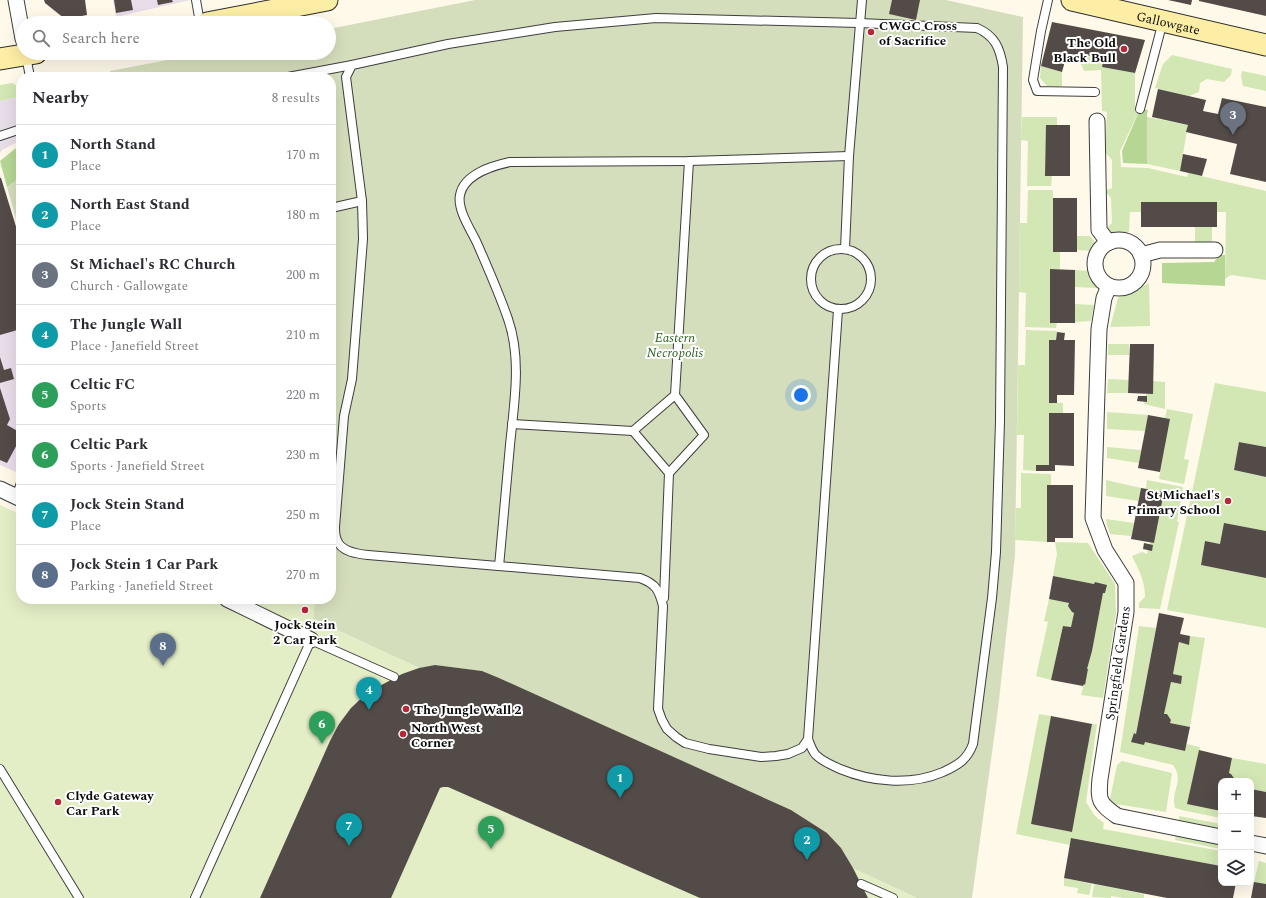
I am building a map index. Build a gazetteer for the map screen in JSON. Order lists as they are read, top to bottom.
{
  "streets": {
    "street": ["Gallowgate", "Springfield Gardens"]
  },
  "parks": ["Eastern Necropolis"],
  "places": [
    "CWGC Cross of Sacrifice",
    "The Old Black Bull",
    "St Michael's Primary School",
    "Jock Stein 2 Car Park",
    "The Jungle Wall 2",
    "North West Corner",
    "Clyde Gateway Car Park"
  ],
  "page": {
    "search": "Search here",
    "heading": ["Nearby", "8 results"],
    "pins": [
      "3",
      "8",
      "4",
      "6",
      "1",
      "7",
      "5",
      "2"
    ],
    "list": [
      {
        "mark": "1",
        "name": "North Stand",
        "note": "Place",
        "value": "170 m"
      },
      {
        "mark": "2",
        "name": "North East Stand",
        "note": "Place",
        "value": "180 m"
      },
      {
        "mark": "3",
        "name": "St Michael's RC Church",
        "note": "Church · Gallowgate",
        "value": "200 m"
      },
      {
        "mark": "4",
        "name": "The Jungle Wall",
        "note": "Place · Janefield Street",
        "value": "210 m"
      },
      {
        "mark": "5",
        "name": "Celtic FC",
        "note": "Sports",
        "value": "220 m"
      },
      {
        "mark": "6",
        "name": "Celtic Park",
        "note": "Sports · Janefield Street",
        "value": "230 m"
      },
      {
        "mark": "7",
        "name": "Jock Stein Stand",
        "note": "Place",
        "value": "250 m"
      },
      {
        "mark": "8",
        "name": "Jock Stein 1 Car Park",
        "note": "Parking · Janefield Street",
        "value": "270 m"
      }
    ],
    "map_buttons": ["+", "−"]
  }
}
